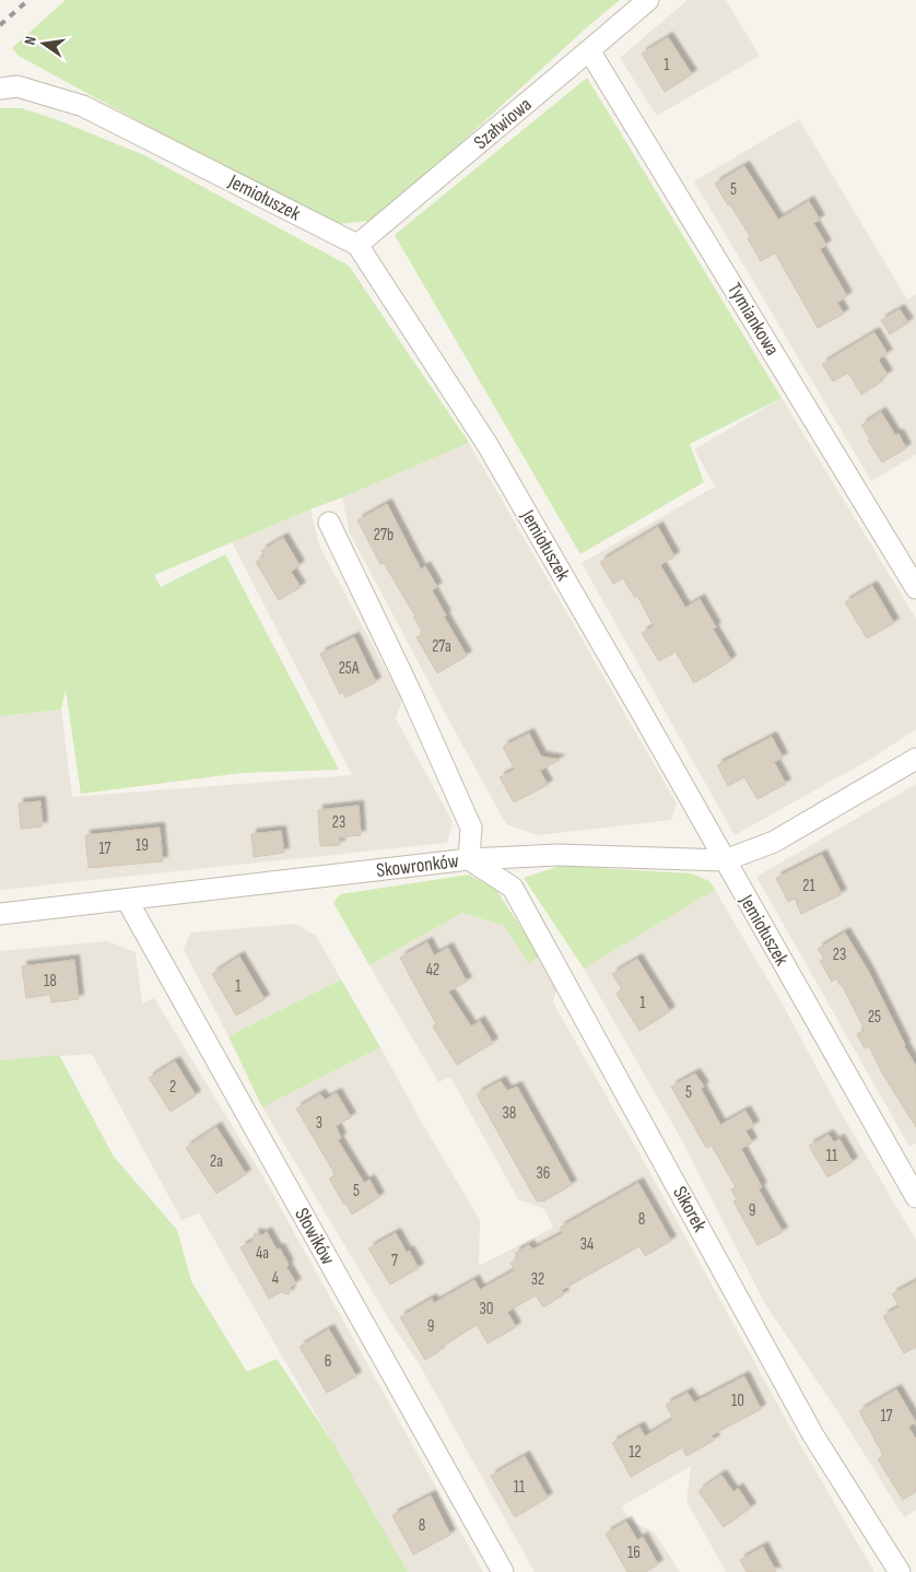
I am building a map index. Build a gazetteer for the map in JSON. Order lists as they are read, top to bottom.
{
  "streets": {
    "street": [
      "Szałwiowa",
      "Jemiołuszek",
      "Tymiankowa",
      "Skowronków",
      "Sikorek",
      "Słowików"
    ]
  },
  "crossings": [
    ["Szałwiowa", "Jemiołuszek"],
    ["Szałwiowa", "Tymiankowa"],
    ["Skowronków", "Sikorek"],
    ["Skowronków", "Słowików"]
  ],
  "house_numbers": [
    "1",
    "5",
    "27b",
    "27a",
    "25A",
    "23",
    "19",
    "17",
    "21",
    "23",
    "42",
    "18",
    "1",
    "1",
    "25",
    "2",
    "5",
    "38",
    "3",
    "11",
    "2a",
    "36",
    "5",
    "9",
    "8",
    "34",
    "4a",
    "7",
    "4",
    "32",
    "30",
    "9",
    "6",
    "10",
    "17",
    "12",
    "11",
    "8",
    "16"
  ],
  "north": "left"
}
